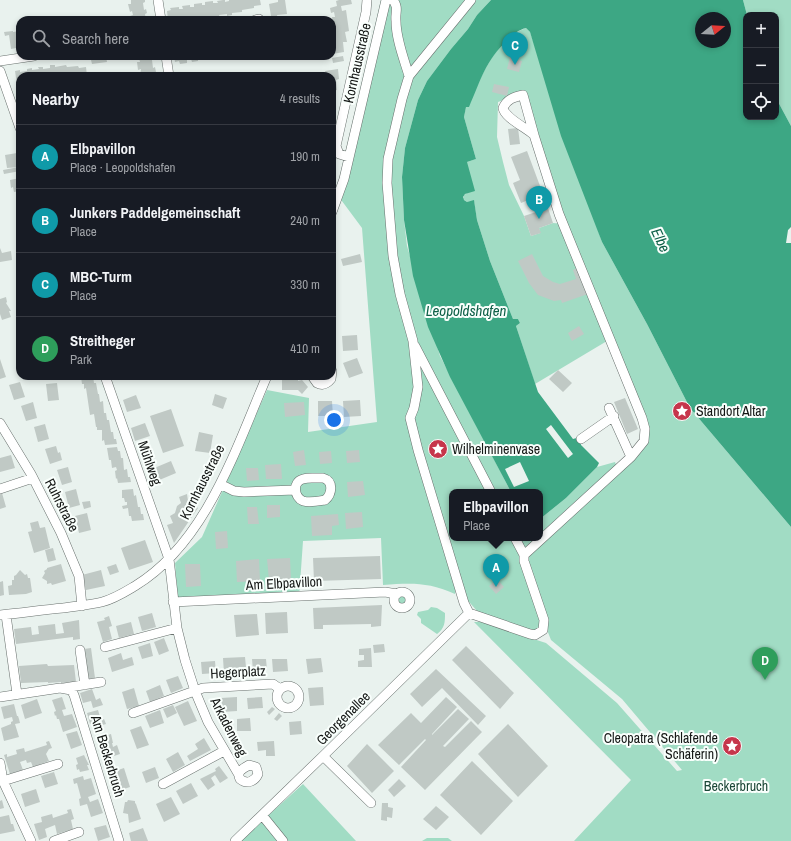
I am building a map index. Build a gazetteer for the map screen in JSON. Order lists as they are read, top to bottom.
{
  "streets": {
    "street": [
      "Kornhausstraße",
      "Mühlweg",
      "Ruhrstraße",
      "Am Elbpavillon",
      "Hegerplatz",
      "Georgenallee",
      "Arkadenweg",
      "Am Beckerbruch"
    ]
  },
  "crossings": [
    ["Kornhausstraße", "Mühlweg"],
    ["Kornhausstraße", "Ruhrstraße"],
    ["Kornhausstraße", "Arkadenweg"],
    ["Mühlweg", "Arkadenweg"],
    ["Am Elbpavillon", "Arkadenweg"],
    ["Hegerplatz", "Arkadenweg"]
  ],
  "water": ["Elbe", "Leopoldshafen"],
  "parks": ["Beckerbruch"],
  "places": {
    "place": ["Standort Altar", "Wilhelminenvase", "Cleopatra (Schlafende Schäferin)"]
  },
  "north": "right",
  "page": {
    "map_buttons": ["+", "−"],
    "search": "Search here",
    "pins": [
      "C",
      "B",
      "A",
      "D"
    ],
    "heading": ["Nearby", "4 results"],
    "list": [
      {
        "mark": "A",
        "name": "Elbpavillon",
        "note": "Place · Leopoldshafen",
        "value": "190 m"
      },
      {
        "mark": "B",
        "name": "Junkers Paddelgemeinschaft",
        "note": "Place",
        "value": "240 m"
      },
      {
        "mark": "C",
        "name": "MBC-Turm",
        "note": "Place",
        "value": "330 m"
      },
      {
        "mark": "D",
        "name": "Streitheger",
        "note": "Park",
        "value": "410 m"
      }
    ],
    "popup": ["Elbpavillon", "Place"]
  }
}
